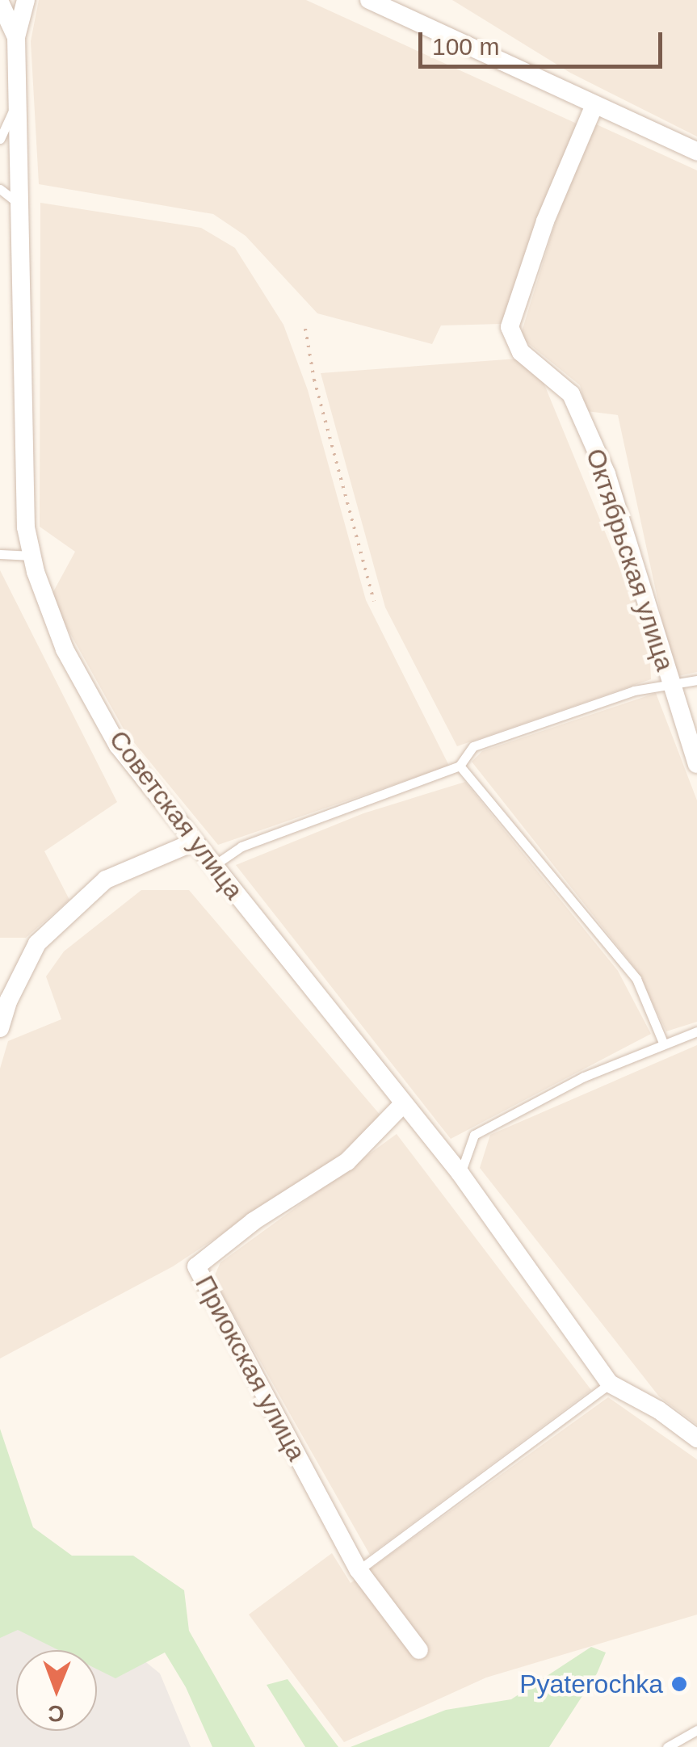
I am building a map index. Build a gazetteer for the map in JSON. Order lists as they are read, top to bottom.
{
  "streets": {
    "street": ["Октябрьская улица", "Советская улица", "Приокская улица"]
  },
  "crossings": [
    ["Советская улица", "Приокская улица"]
  ],
  "places": ["Pyaterochka"],
  "scale_bar": "100 m",
  "north": "bottom"
}
